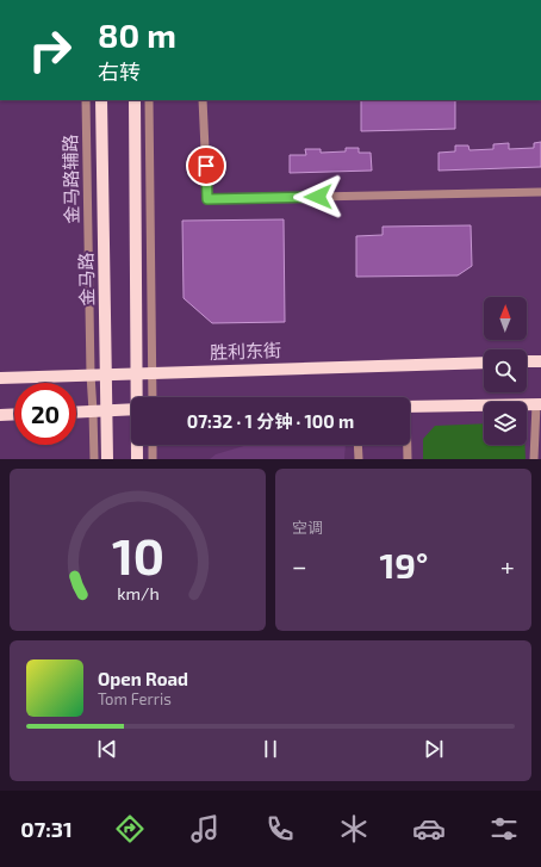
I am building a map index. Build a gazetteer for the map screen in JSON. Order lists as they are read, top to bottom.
{
  "streets": {
    "main road": ["金马路", "胜利东街"],
    "street": ["金马路辅路"]
  },
  "crossings": [
    ["金马路辅路", "胜利东街"],
    ["金马路", "胜利东街"]
  ],
  "north": "top",
  "page": {
    "turn": ["80 m", "右转"],
    "limit": "20",
    "trip": "07:32 · 1 分钟 · 100 m",
    "tile": "空调",
    "heat": ["−", "19°", "+"],
    "song": ["Open Road", "Tom Ferris"],
    "tabs": "07:31",
    "gauge": ["10", "km/h"]
  }
}
